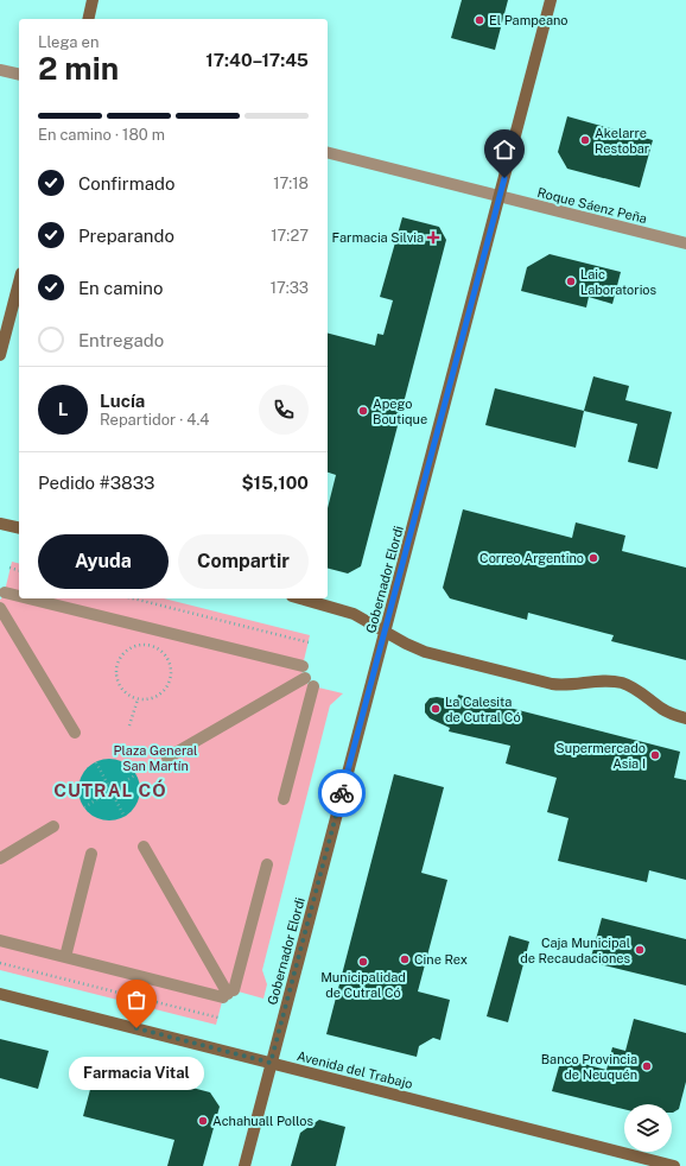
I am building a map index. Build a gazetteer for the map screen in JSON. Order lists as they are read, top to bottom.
{
  "streets": {
    "street": ["Roque Sáenz Peña", "Gobernador Elordi", "Avenida del Trabajo"]
  },
  "crossings": [
    ["Roque Sáenz Peña", "Gobernador Elordi"],
    ["Gobernador Elordi", "Avenida del Trabajo"]
  ],
  "districts": ["CUTRAL CÓ"],
  "parks": ["Plaza General San Martín"],
  "places": {
    "other": [
      "El Pampeano",
      "Akelarre Restobar",
      "Laic Laboratorios",
      "Apego Boutique",
      "Correo Argentino",
      "La Calesita de Cutral Có",
      "Supermercado Asia I",
      "Caja Municipal de Recaudaciones",
      "Cine Rex",
      "Municipalidad de Cutral Có",
      "Farmacia Vital",
      "Banco Provincia de Neuquén",
      "Achahuall Pollos"
    ],
    "health": ["Farmacia Silvia"]
  },
  "page": {
    "heading": ["2 min", "Llega en", "17:40–17:45"],
    "panel": [
      "Lucía",
      "Repartidor · 4.4",
      "Pedido #3833",
      "$15,100"
    ],
    "bar": "En camino · 180 m",
    "list": [
      ["Confirmado", "17:18"],
      ["Preparando", "17:27"],
      ["En camino", "17:33"],
      "Entregado"
    ],
    "round": "L",
    "buttons": ["Ayuda", "Compartir"],
    "bubble": "Farmacia Vital"
  }
}
